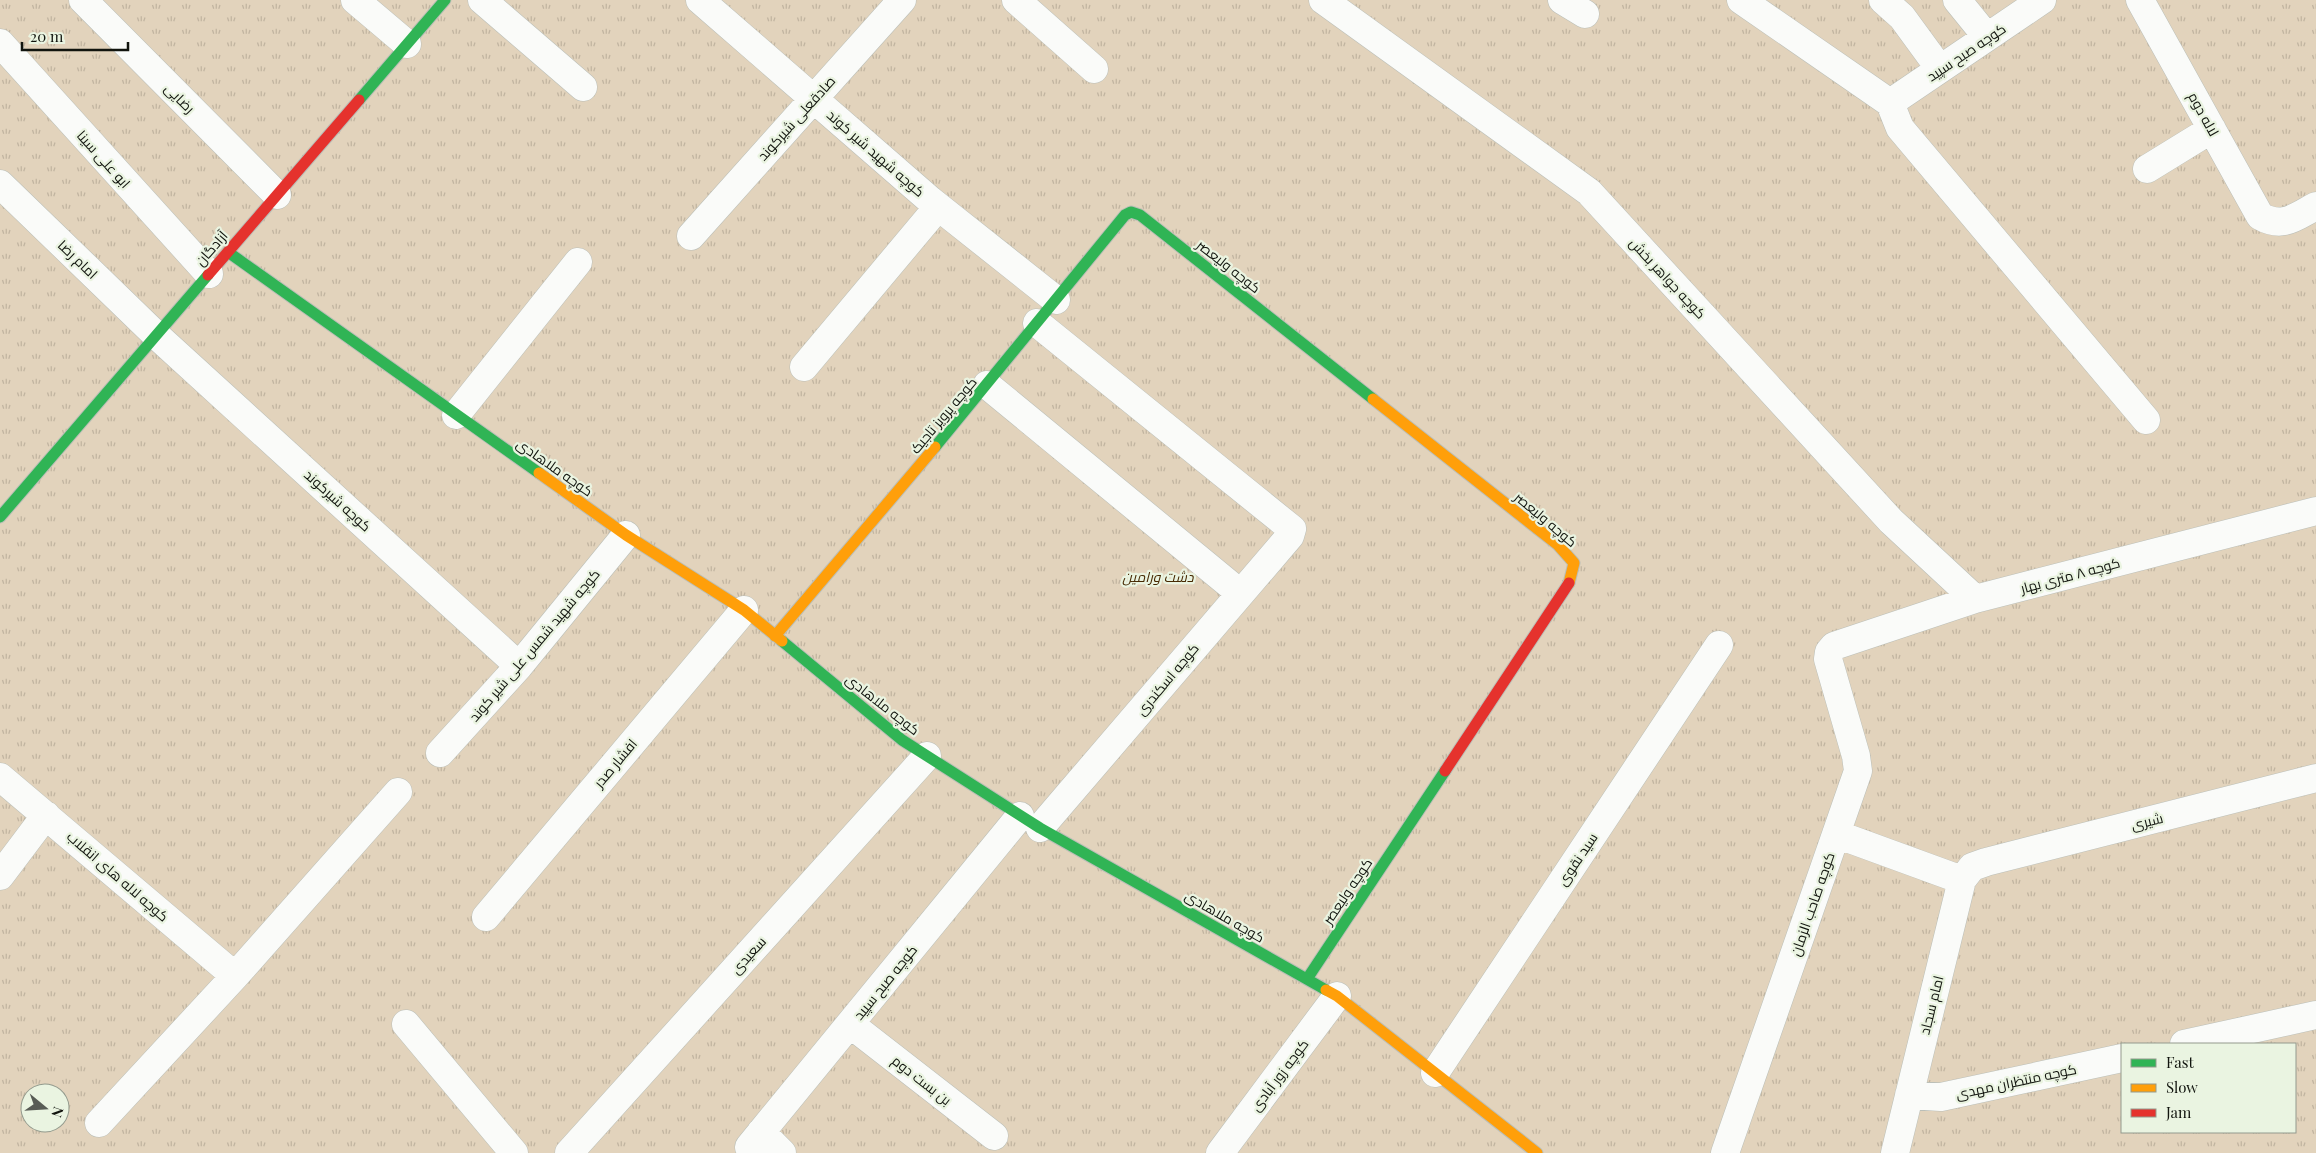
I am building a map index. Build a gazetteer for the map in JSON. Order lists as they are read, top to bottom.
{
  "streets": {
    "street": [
      "کوچه صبح سپید",
      "رضایی",
      "لاله دوم",
      "صادقعلی شیرکوند",
      "کوچه شهید شیر کوند",
      "ابو علی سینا",
      "آزادگان",
      "امام رضا",
      "کوچه ولیعصر",
      "کوچه جواهر بخش",
      "کوچه پرویز تاجیک",
      "کوچه ملاهادی",
      "کوچه شیرکوند",
      "کوچه ۸ متری بهار",
      "کوچه شهید شمس علی شیر کوند",
      "کوچه اسکندری",
      "افشار صدر",
      "شیری",
      "سید نقوی",
      "کوچه لاله های انقلاب",
      "کوچه صاحب الزمان",
      "سعیدی",
      "امام سجاد",
      "کوچه زور آبادی",
      "بن بست دوم",
      "کوچه منتظران مهدی"
    ]
  },
  "crossings": [
    ["کوچه صبح سپید", "کوچه ملاهادی"],
    ["کوچه صبح سپید", "کوچه اسکندری"],
    ["کوچه صبح سپید", "بن بست دوم"],
    ["رضایی", "آزادگان"],
    ["صادقعلی شیرکوند", "کوچه شهید شیر کوند"],
    ["کوچه شهید شیر کوند", "کوچه پرویز تاجیک"],
    ["ابو علی سینا", "آزادگان"],
    ["آزادگان", "امام رضا"],
    ["آزادگان", "کوچه ملاهادی"],
    ["آزادگان", "کوچه شیرکوند"],
    ["امام رضا", "کوچه شیرکوند"],
    ["کوچه ولیعصر", "کوچه پرویز تاجیک"],
    ["کوچه ولیعصر", "کوچه ملاهادی"],
    ["کوچه جواهر بخش", "کوچه ۸ متری بهار"],
    ["کوچه پرویز تاجیک", "کوچه ملاهادی"],
    ["کوچه پرویز تاجیک", "کوچه اسکندری"],
    ["کوچه ملاهادی", "کوچه شهید شمس علی شیر کوند"],
    ["کوچه ملاهادی", "کوچه اسکندری"],
    ["کوچه ملاهادی", "افشار صدر"],
    ["کوچه ملاهادی", "سید نقوی"],
    ["کوچه ملاهادی", "سعیدی"],
    ["کوچه ملاهادی", "کوچه زور آبادی"],
    ["کوچه شیرکوند", "کوچه شهید شمس علی شیر کوند"],
    ["کوچه ۸ متری بهار", "کوچه صاحب الزمان"],
    ["شیری", "امام سجاد"],
    ["امام سجاد", "کوچه منتظران مهدی"]
  ],
  "parks": ["دشت ورامین"],
  "legend": ["Fast", "Slow", "Jam"],
  "scale_bar": "20 m",
  "north": "right"
}
